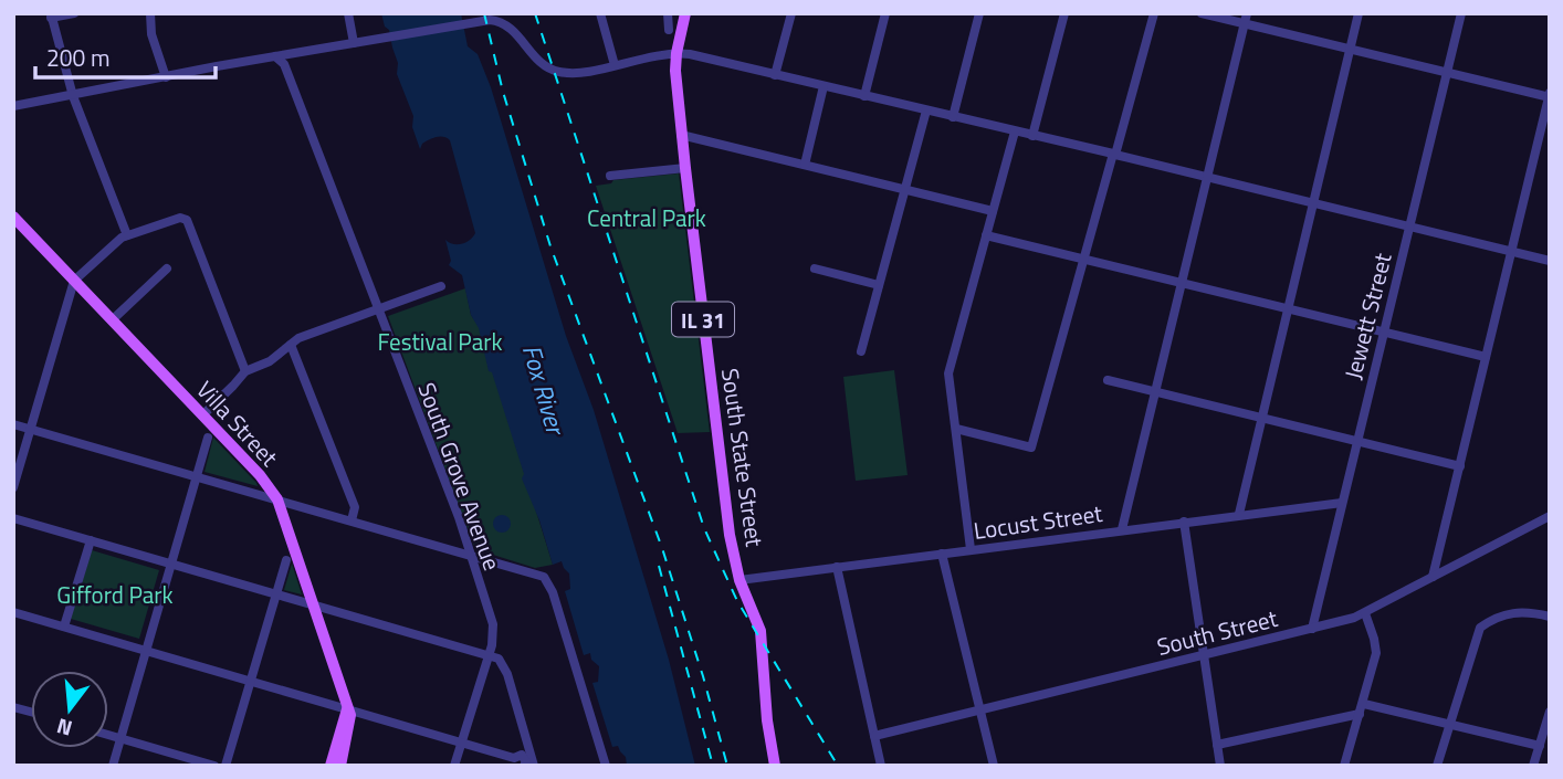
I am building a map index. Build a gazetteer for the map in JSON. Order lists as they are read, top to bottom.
{
  "streets": {
    "main road": ["IL 31", "Villa Street", "South State Street"],
    "street": [
      "Jewett Street",
      "South Grove Avenue",
      "Locust Street",
      "South Street"
    ]
  },
  "crossings": [
    ["Jewett Street", "Locust Street"],
    ["Jewett Street", "South Street"],
    ["South State Street", "Locust Street"]
  ],
  "water": ["Fox River"],
  "parks": ["Central Park", "Festival Park", "Gifford Park"],
  "scale_bar": "200 m",
  "north": "bottom"
}
